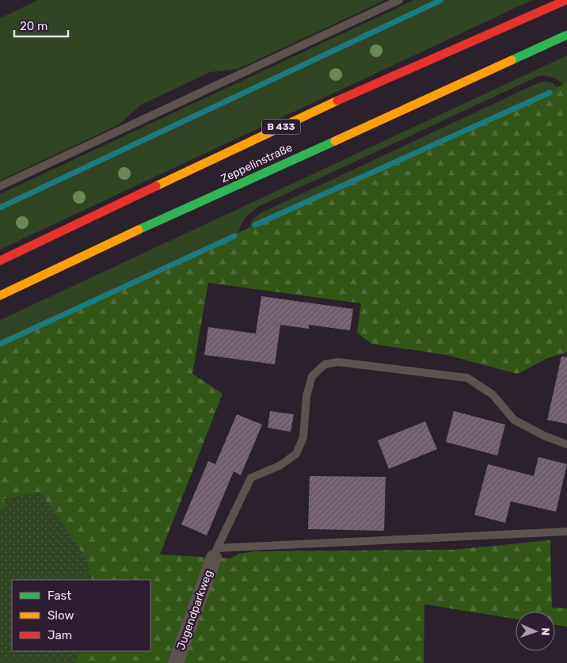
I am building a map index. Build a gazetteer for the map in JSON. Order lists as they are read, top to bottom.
{
  "streets": {
    "highway": ["B 433", "Zeppelinstraße"],
    "street": ["Jugendparkweg"]
  },
  "legend": ["Fast", "Slow", "Jam"],
  "scale_bar": "20 m",
  "north": "right"
}
